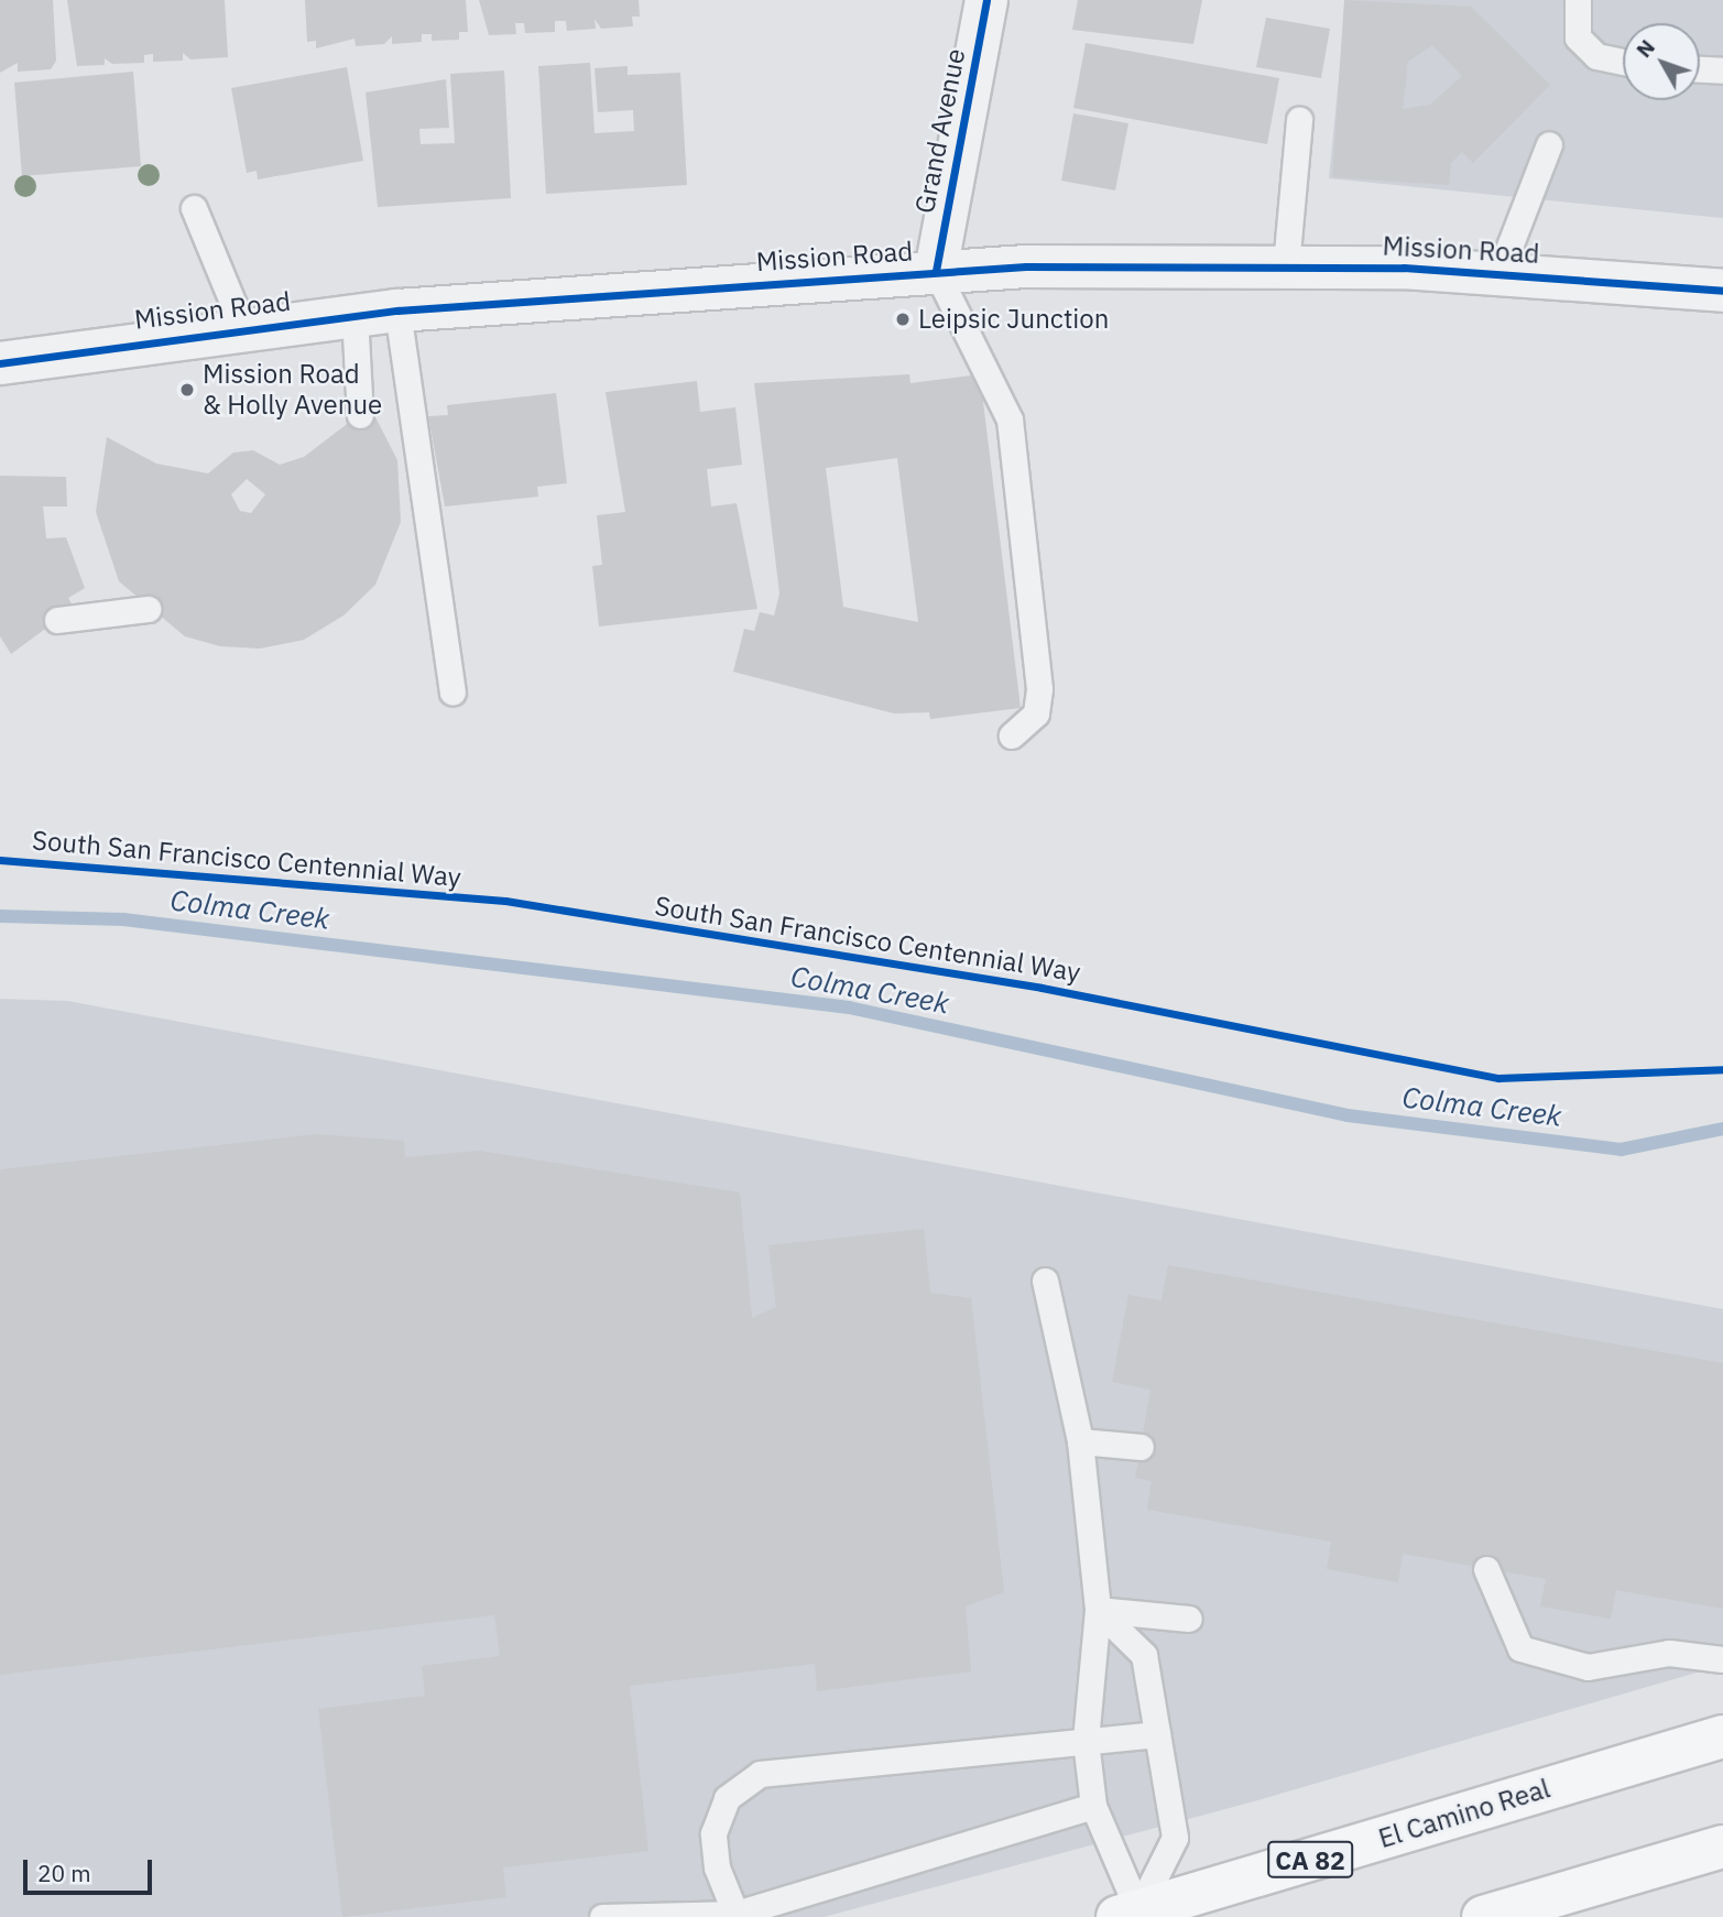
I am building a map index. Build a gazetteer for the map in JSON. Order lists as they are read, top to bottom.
{
  "streets": {
    "main road": ["El Camino Real", "CA 82"],
    "street": ["Grand Avenue", "Mission Road"],
    "cycle path": ["South San Francisco Centennial Way"]
  },
  "crossings": [
    ["Grand Avenue", "Mission Road"]
  ],
  "water": ["Colma Creek"],
  "places": ["Leipsic Junction", "Mission Road & Holly Avenue"],
  "scale_bar": "20 m",
  "north": "top left"
}
